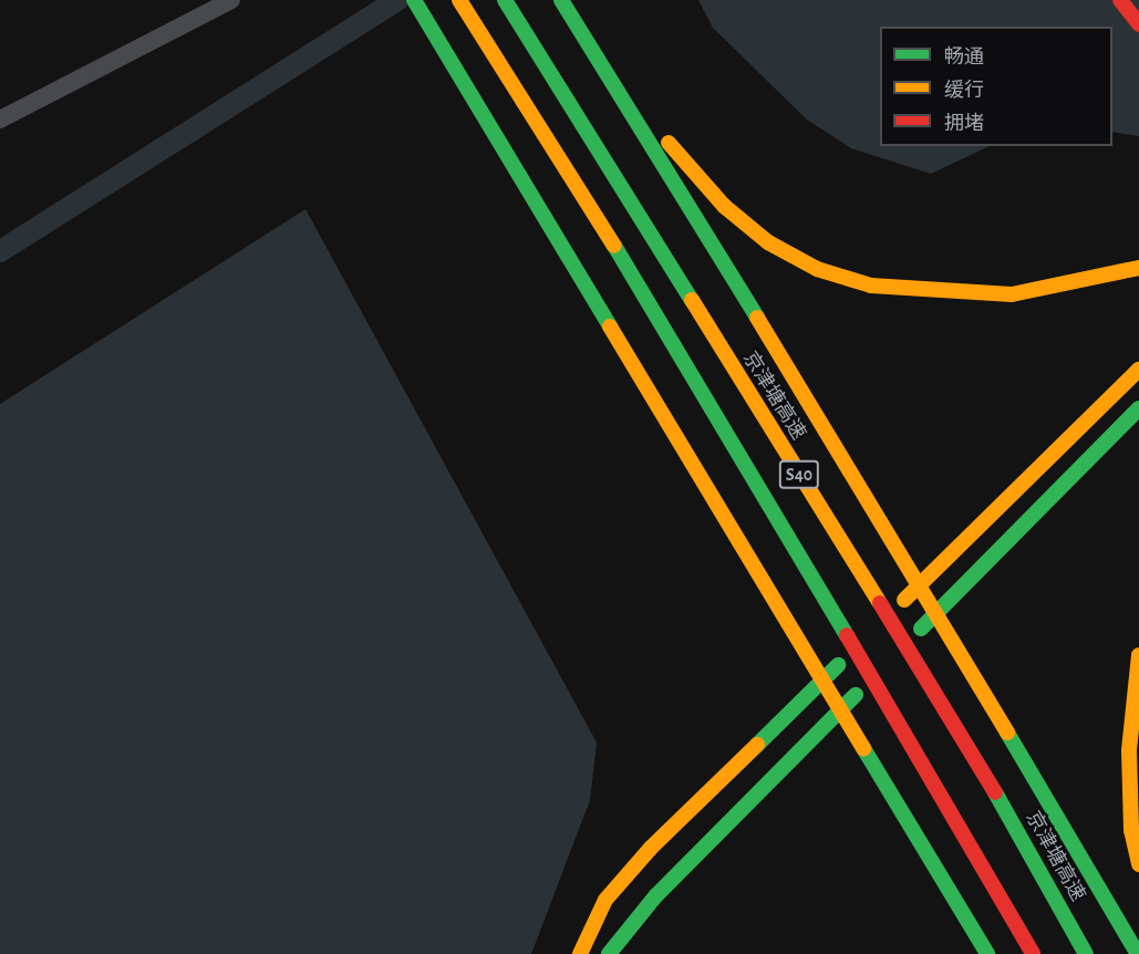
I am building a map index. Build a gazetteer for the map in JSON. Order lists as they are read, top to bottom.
{
  "streets": {
    "highway": ["京津塘高速", "S40"]
  },
  "legend": ["畅通", "缓行", "拥堵"]
}
